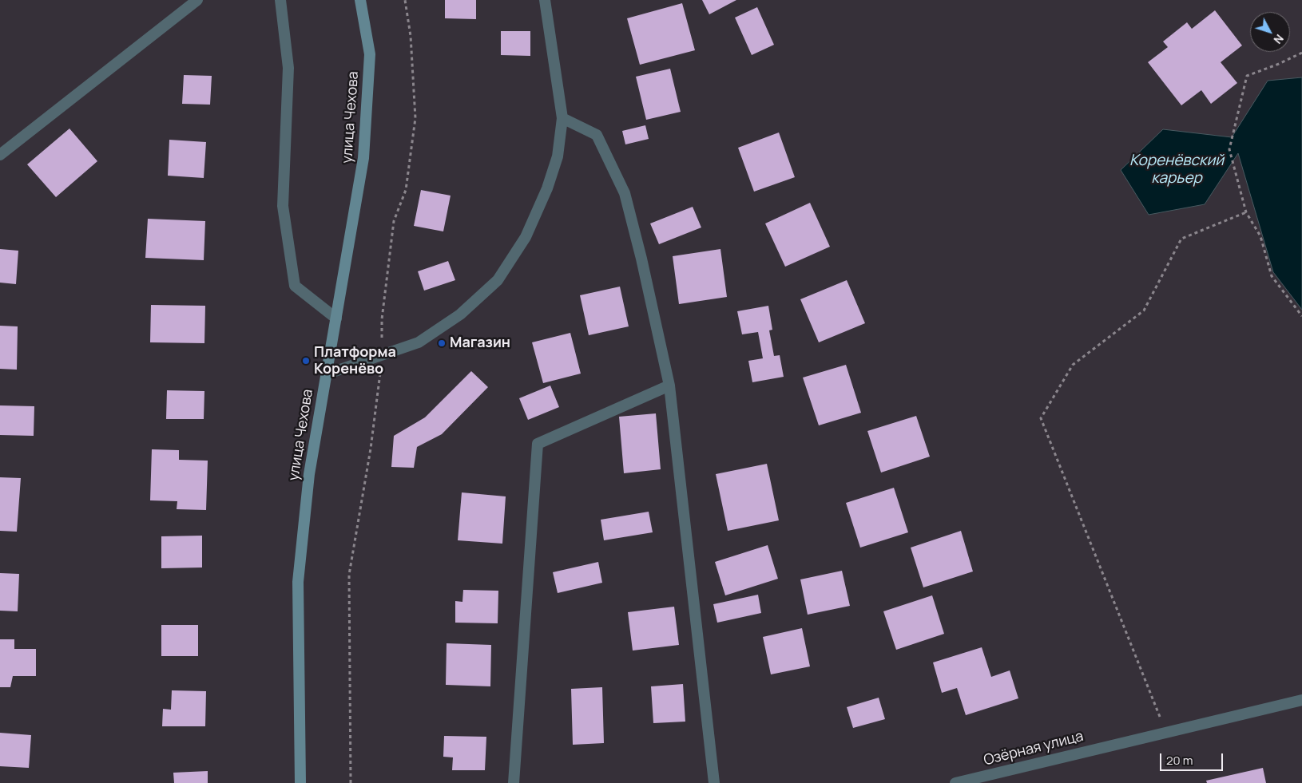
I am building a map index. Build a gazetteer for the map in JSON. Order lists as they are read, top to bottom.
{
  "streets": {
    "main road": ["улица Чехова"],
    "street": ["Озёрная улица"]
  },
  "water": ["Коренёвский карьер"],
  "places": ["Магазин", "Платформа Коренёво"],
  "scale_bar": "20 m",
  "north": "bottom right"
}
